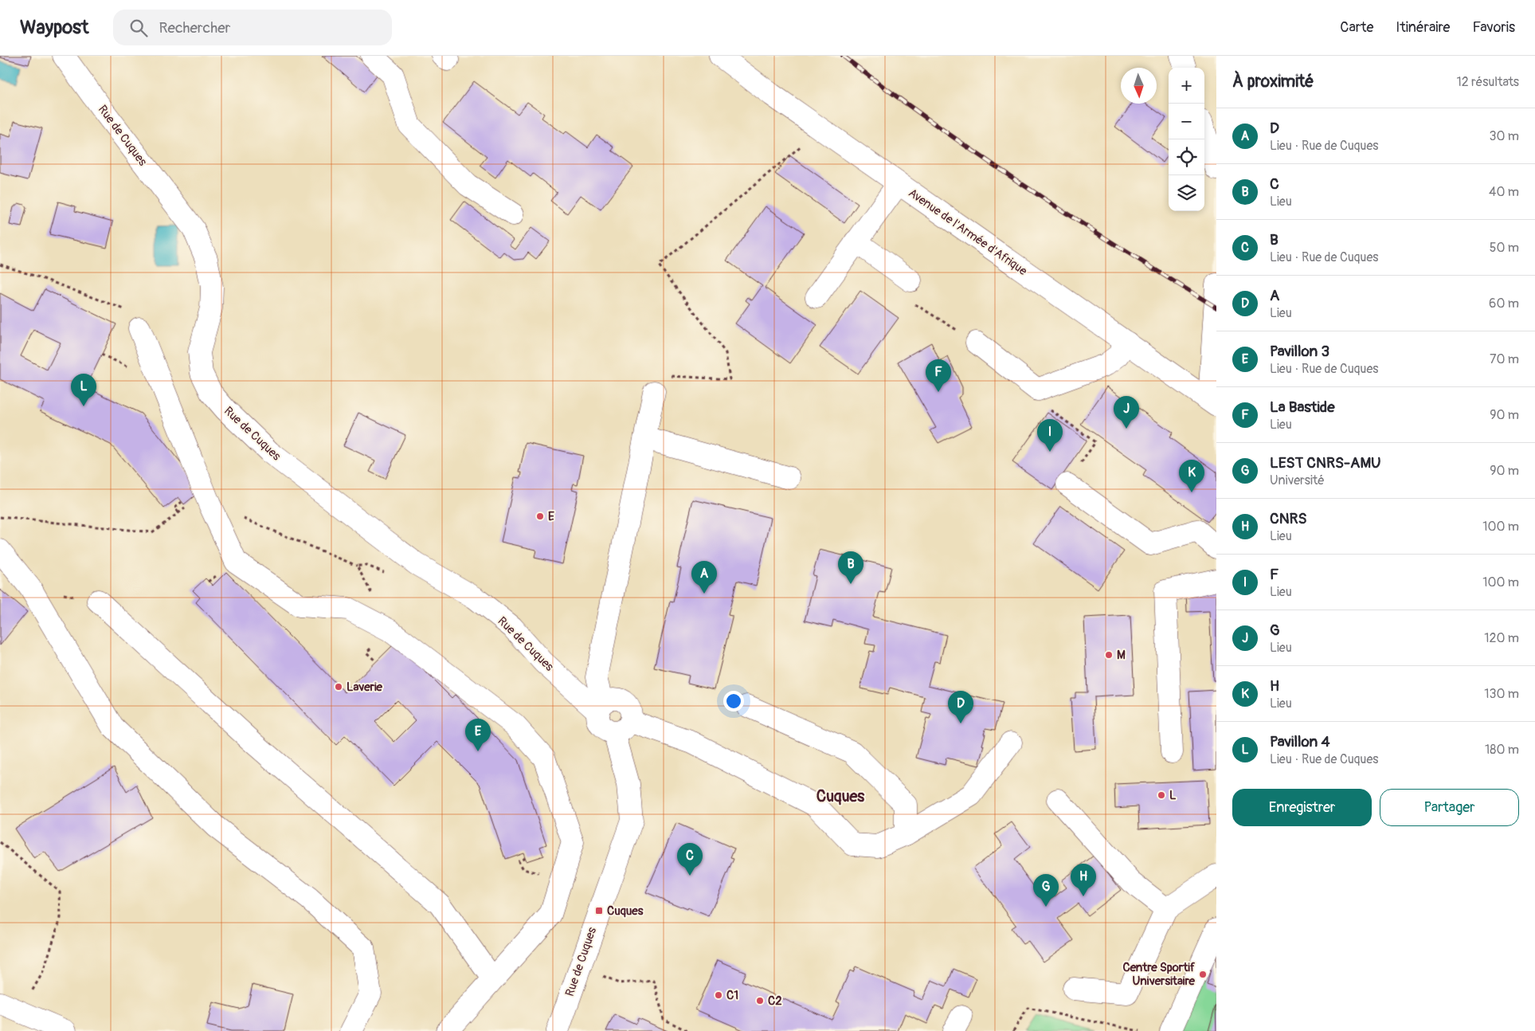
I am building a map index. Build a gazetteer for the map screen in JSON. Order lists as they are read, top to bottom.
{
  "streets": {
    "street": ["Rue de Cuques", "Avenue de l'Armée d'Afrique"]
  },
  "districts": ["Cuques"],
  "places": {
    "other": [
      "E",
      "M",
      "Laverie",
      "L",
      "Centre Sportif Universitaire",
      "C1",
      "C2"
    ],
    "transit": ["Cuques"]
  },
  "north": "bottom",
  "page": {
    "header": "Waypost",
    "search": "Rechercher",
    "nav": ["Carte", "Itinéraire", "Favoris"],
    "heading": ["À proximité", "12 résultats"],
    "map_buttons": ["+", "−"],
    "list": [
      {
        "mark": "A",
        "name": "D",
        "note": "Lieu · Rue de Cuques",
        "value": "30 m"
      },
      {
        "mark": "B",
        "name": "C",
        "note": "Lieu",
        "value": "40 m"
      },
      {
        "mark": "C",
        "name": "B",
        "note": "Lieu · Rue de Cuques",
        "value": "50 m"
      },
      {
        "mark": "D",
        "name": "A",
        "note": "Lieu",
        "value": "60 m"
      },
      {
        "mark": "E",
        "name": "Pavillon 3",
        "note": "Lieu · Rue de Cuques",
        "value": "70 m"
      },
      {
        "mark": "F",
        "name": "La Bastide",
        "note": "Lieu",
        "value": "90 m"
      },
      {
        "mark": "G",
        "name": "LEST CNRS-AMU",
        "note": "Université",
        "value": "90 m"
      },
      {
        "mark": "H",
        "name": "CNRS",
        "note": "Lieu",
        "value": "100 m"
      },
      {
        "mark": "I",
        "name": "F",
        "note": "Lieu",
        "value": "100 m"
      },
      {
        "mark": "J",
        "name": "G",
        "note": "Lieu",
        "value": "120 m"
      },
      {
        "mark": "K",
        "name": "H",
        "note": "Lieu",
        "value": "130 m"
      },
      {
        "mark": "L",
        "name": "Pavillon 4",
        "note": "Lieu · Rue de Cuques",
        "value": "180 m"
      }
    ],
    "pins": [
      "F",
      "L",
      "J",
      "I",
      "K",
      "B",
      "A",
      "D",
      "E",
      "C",
      "H",
      "G"
    ],
    "buttons": ["Enregistrer", "Partager"]
  }
}
